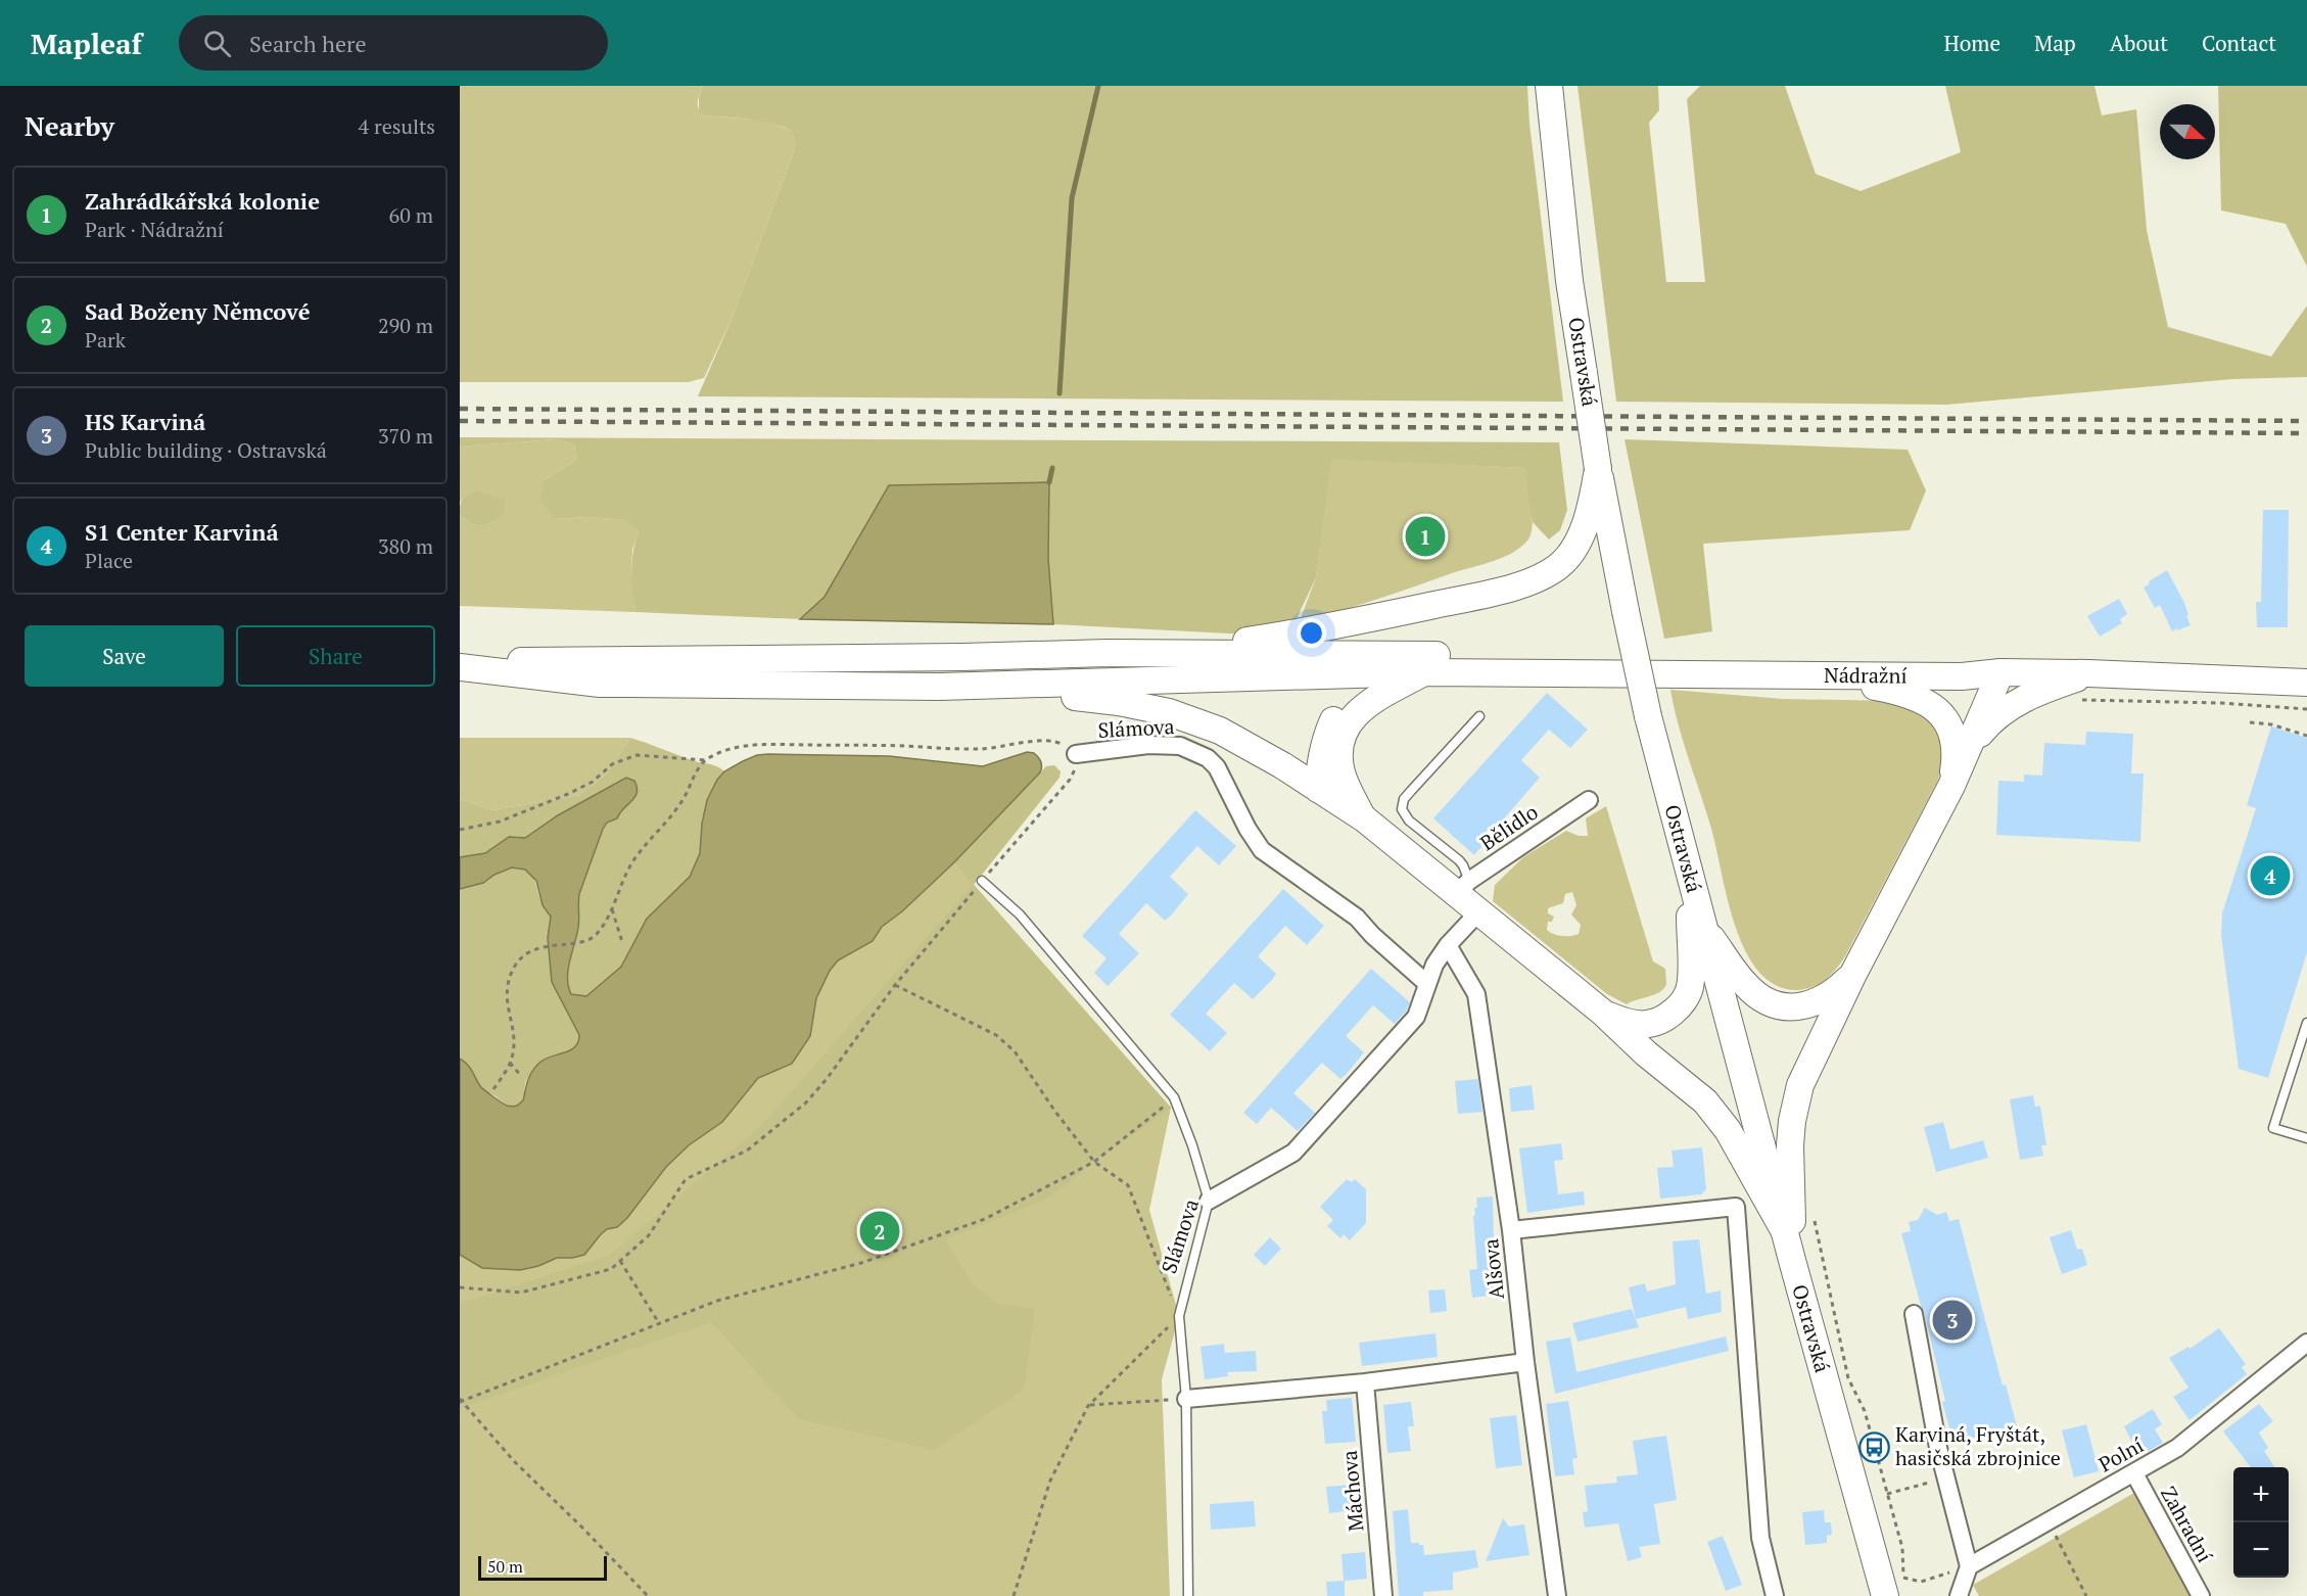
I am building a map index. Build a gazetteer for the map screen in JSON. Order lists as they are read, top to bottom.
{
  "streets": {
    "main road": ["Ostravská", "Nádražní"],
    "street": [
      "Slámova",
      "Bělidlo",
      "Alšova",
      "Polní",
      "Máchova",
      "Zahradní"
    ]
  },
  "crossings": [
    ["Slámova", "Alšova"],
    ["Polní", "Zahradní"]
  ],
  "places": {
    "bus stop": ["Karviná, Fryštát, hasičská zbrojnice"]
  },
  "scale_bar": "50 m",
  "north": "right",
  "page": {
    "header": "Mapleaf",
    "search": "Search here",
    "nav": [
      "Home",
      "Map",
      "About",
      "Contact"
    ],
    "heading": ["Nearby", "4 results"],
    "list": [
      {
        "mark": "1",
        "name": "Zahrádkářská kolonie",
        "note": "Park · Nádražní",
        "value": "60 m"
      },
      {
        "mark": "2",
        "name": "Sad Boženy Němcové",
        "note": "Park",
        "value": "290 m"
      },
      {
        "mark": "3",
        "name": "HS Karviná",
        "note": "Public building · Ostravská",
        "value": "370 m"
      },
      {
        "mark": "4",
        "name": "S1 Center Karviná",
        "note": "Place",
        "value": "380 m"
      }
    ],
    "pins": [
      "1",
      "4",
      "2",
      "3"
    ],
    "buttons": ["Save", "Share"],
    "map_buttons": ["+", "−"],
    "scale": "50 m"
  }
}
